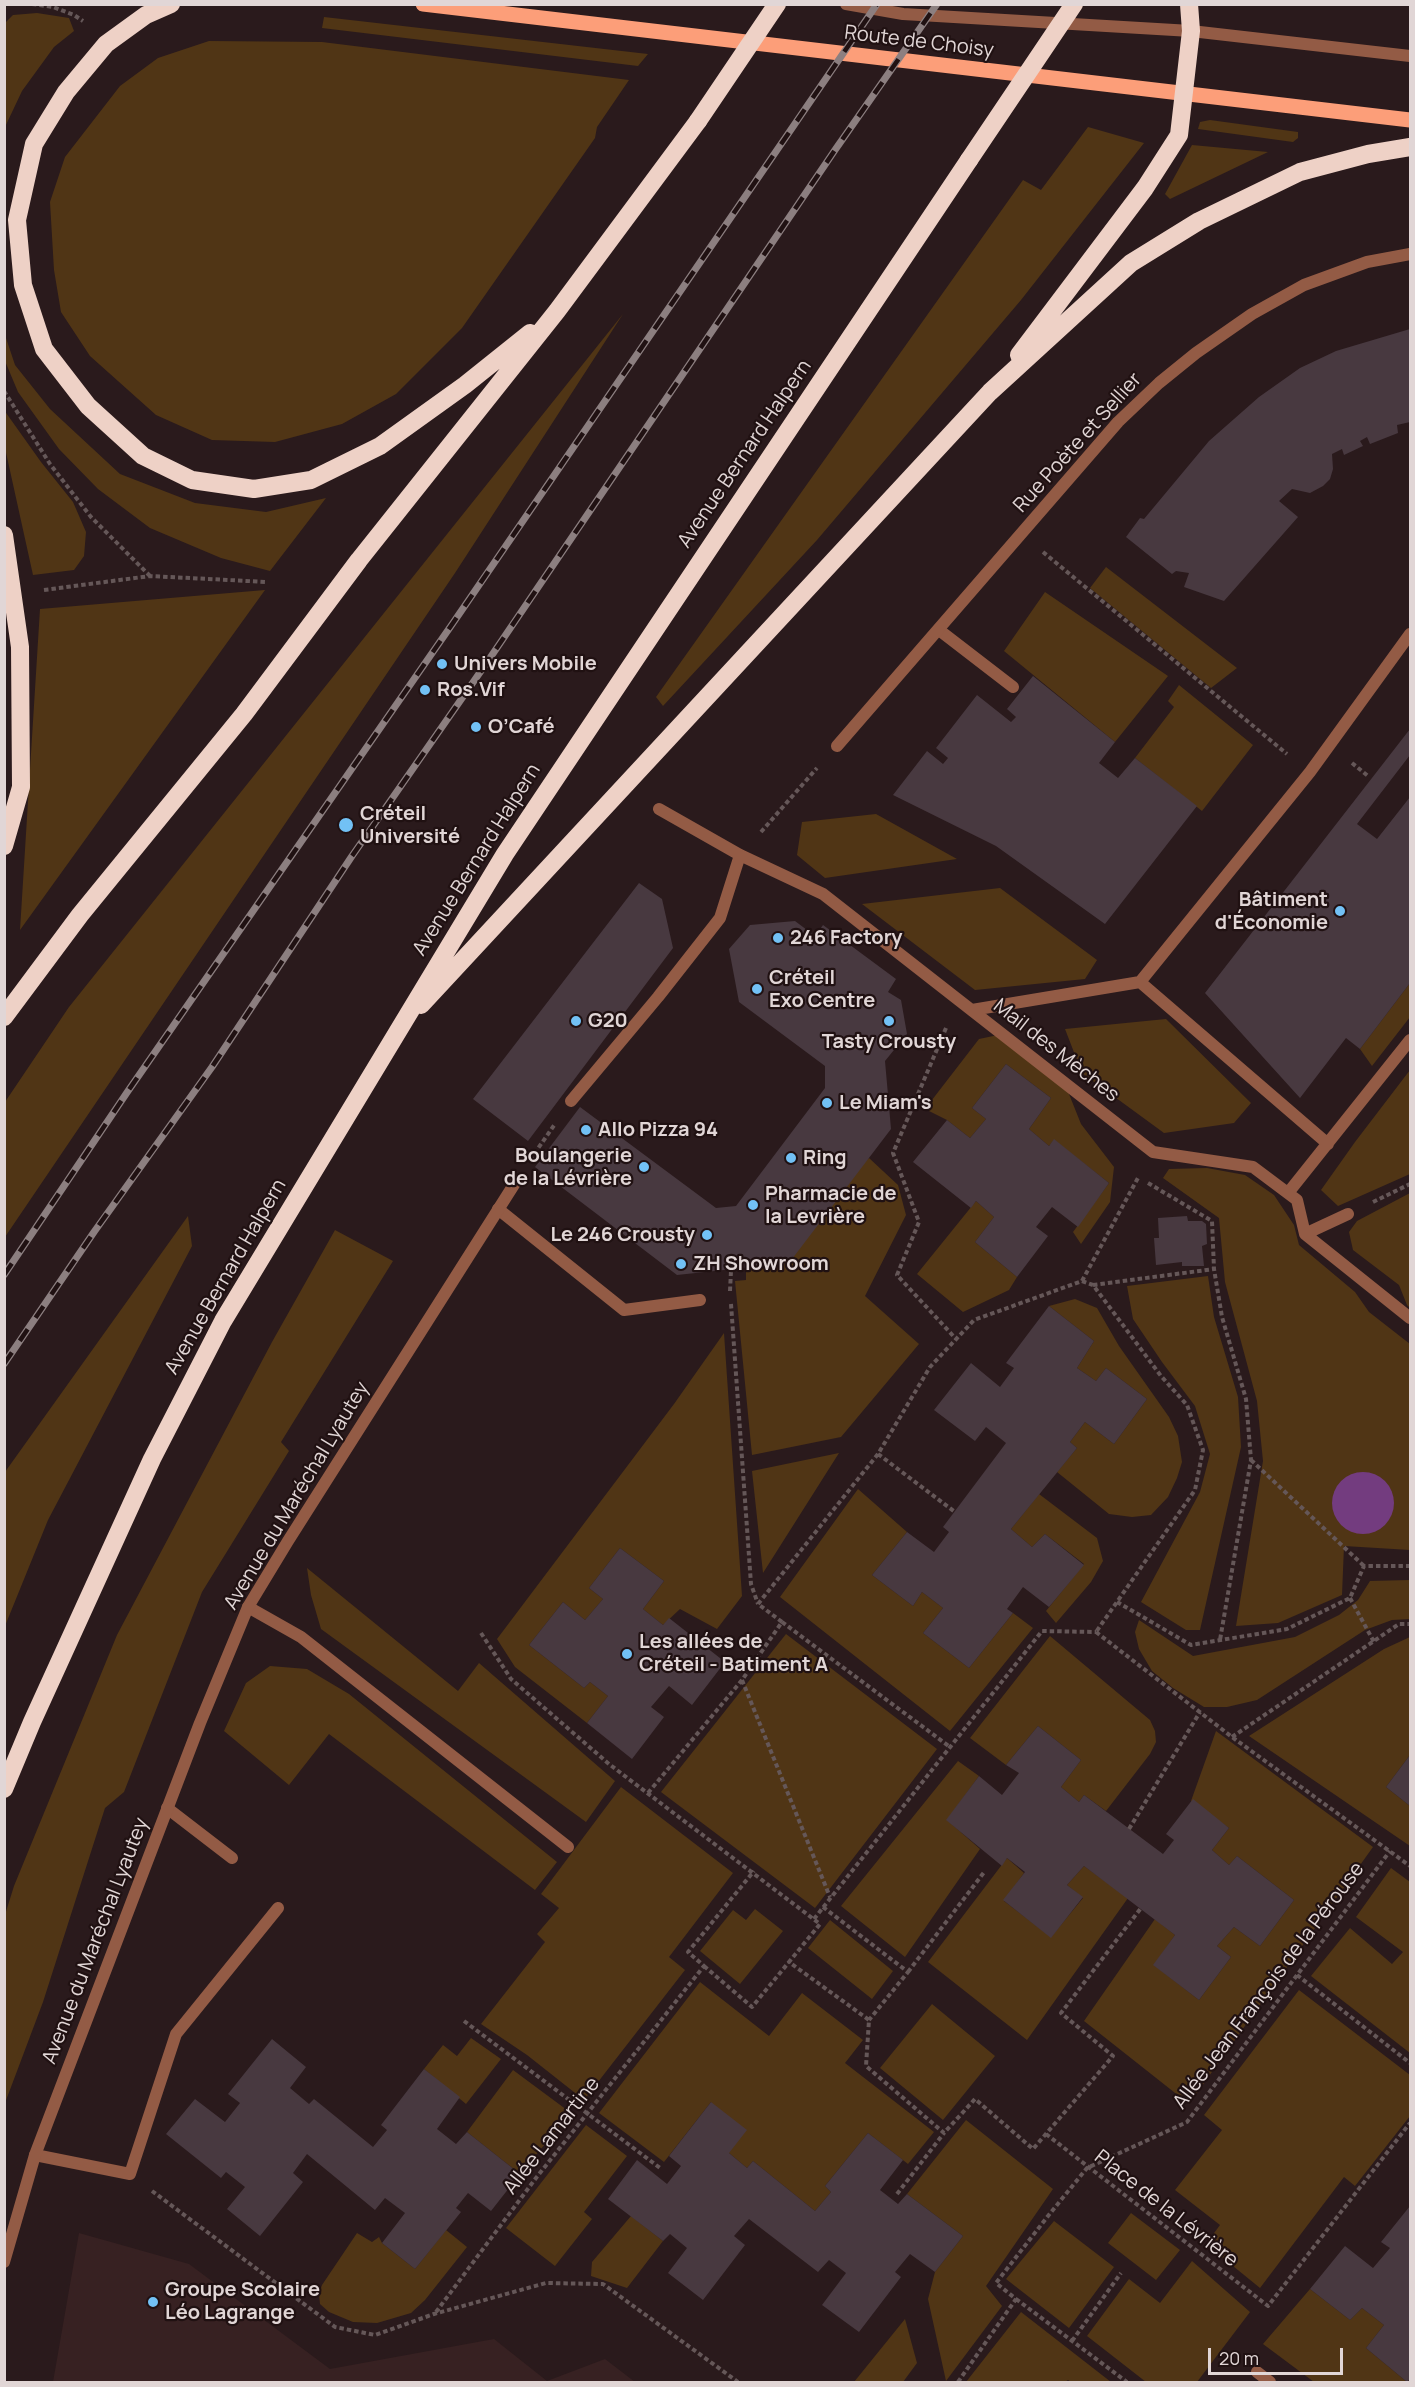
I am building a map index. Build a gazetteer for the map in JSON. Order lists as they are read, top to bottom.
{
  "streets": {
    "highway": ["Avenue Bernard Halpern"],
    "main road": ["Route de Choisy"],
    "street": ["Rue Poète et Sellier", "Mail des Mèches", "Avenue du Maréchal Lyautey"],
    "path": ["Allée Jean François de la Pérouse", "Allée Lamartine", "Place de la Lévrière"]
  },
  "crossings": [
    ["Allée Jean François de la Pérouse", "Place de la Lévrière"]
  ],
  "places": [
    "Univers Mobile",
    "Ros.Vif",
    "O’Café",
    "Créteil Université",
    "Bâtiment d'Économie",
    "246 Factory",
    "Créteil Exo Centre",
    "G20",
    "Tasty Crousty",
    "Le Miam's",
    "Allo Pizza 94",
    "Ring",
    "Boulangerie de la Lévrière",
    "Pharmacie de la Levrière",
    "Le 246 Crousty",
    "ZH Showroom",
    "Les allées de Créteil - Batiment A",
    "Groupe Scolaire Léo Lagrange"
  ],
  "scale_bar": "20 m"
}
